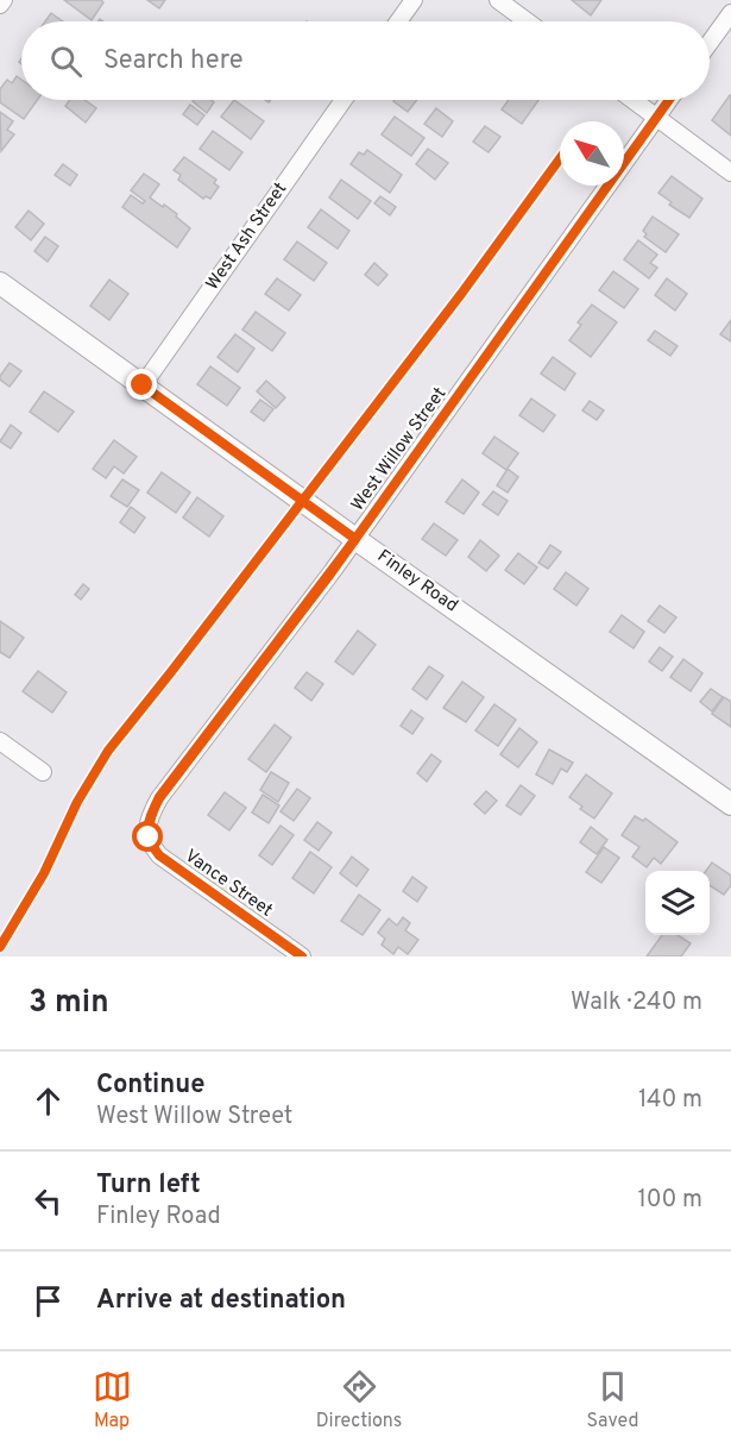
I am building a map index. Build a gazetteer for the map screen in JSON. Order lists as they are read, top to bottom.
{
  "streets": {
    "main road": ["Finley Road"],
    "street": ["West Ash Street", "West Willow Street", "Vance Street"]
  },
  "crossings": [
    ["West Ash Street", "Finley Road"],
    ["West Willow Street", "Finley Road"],
    ["West Willow Street", "Vance Street"]
  ],
  "north": "top left",
  "page": {
    "search": "Search here",
    "heading": ["3 min", "Walk · 240 m"],
    "list": [
      ["Continue", "West Willow Street", "140 m"],
      ["Turn left", "Finley Road", "100 m"],
      "Arrive at destination"
    ],
    "nav": ["Map", "Directions", "Saved"]
  }
}
